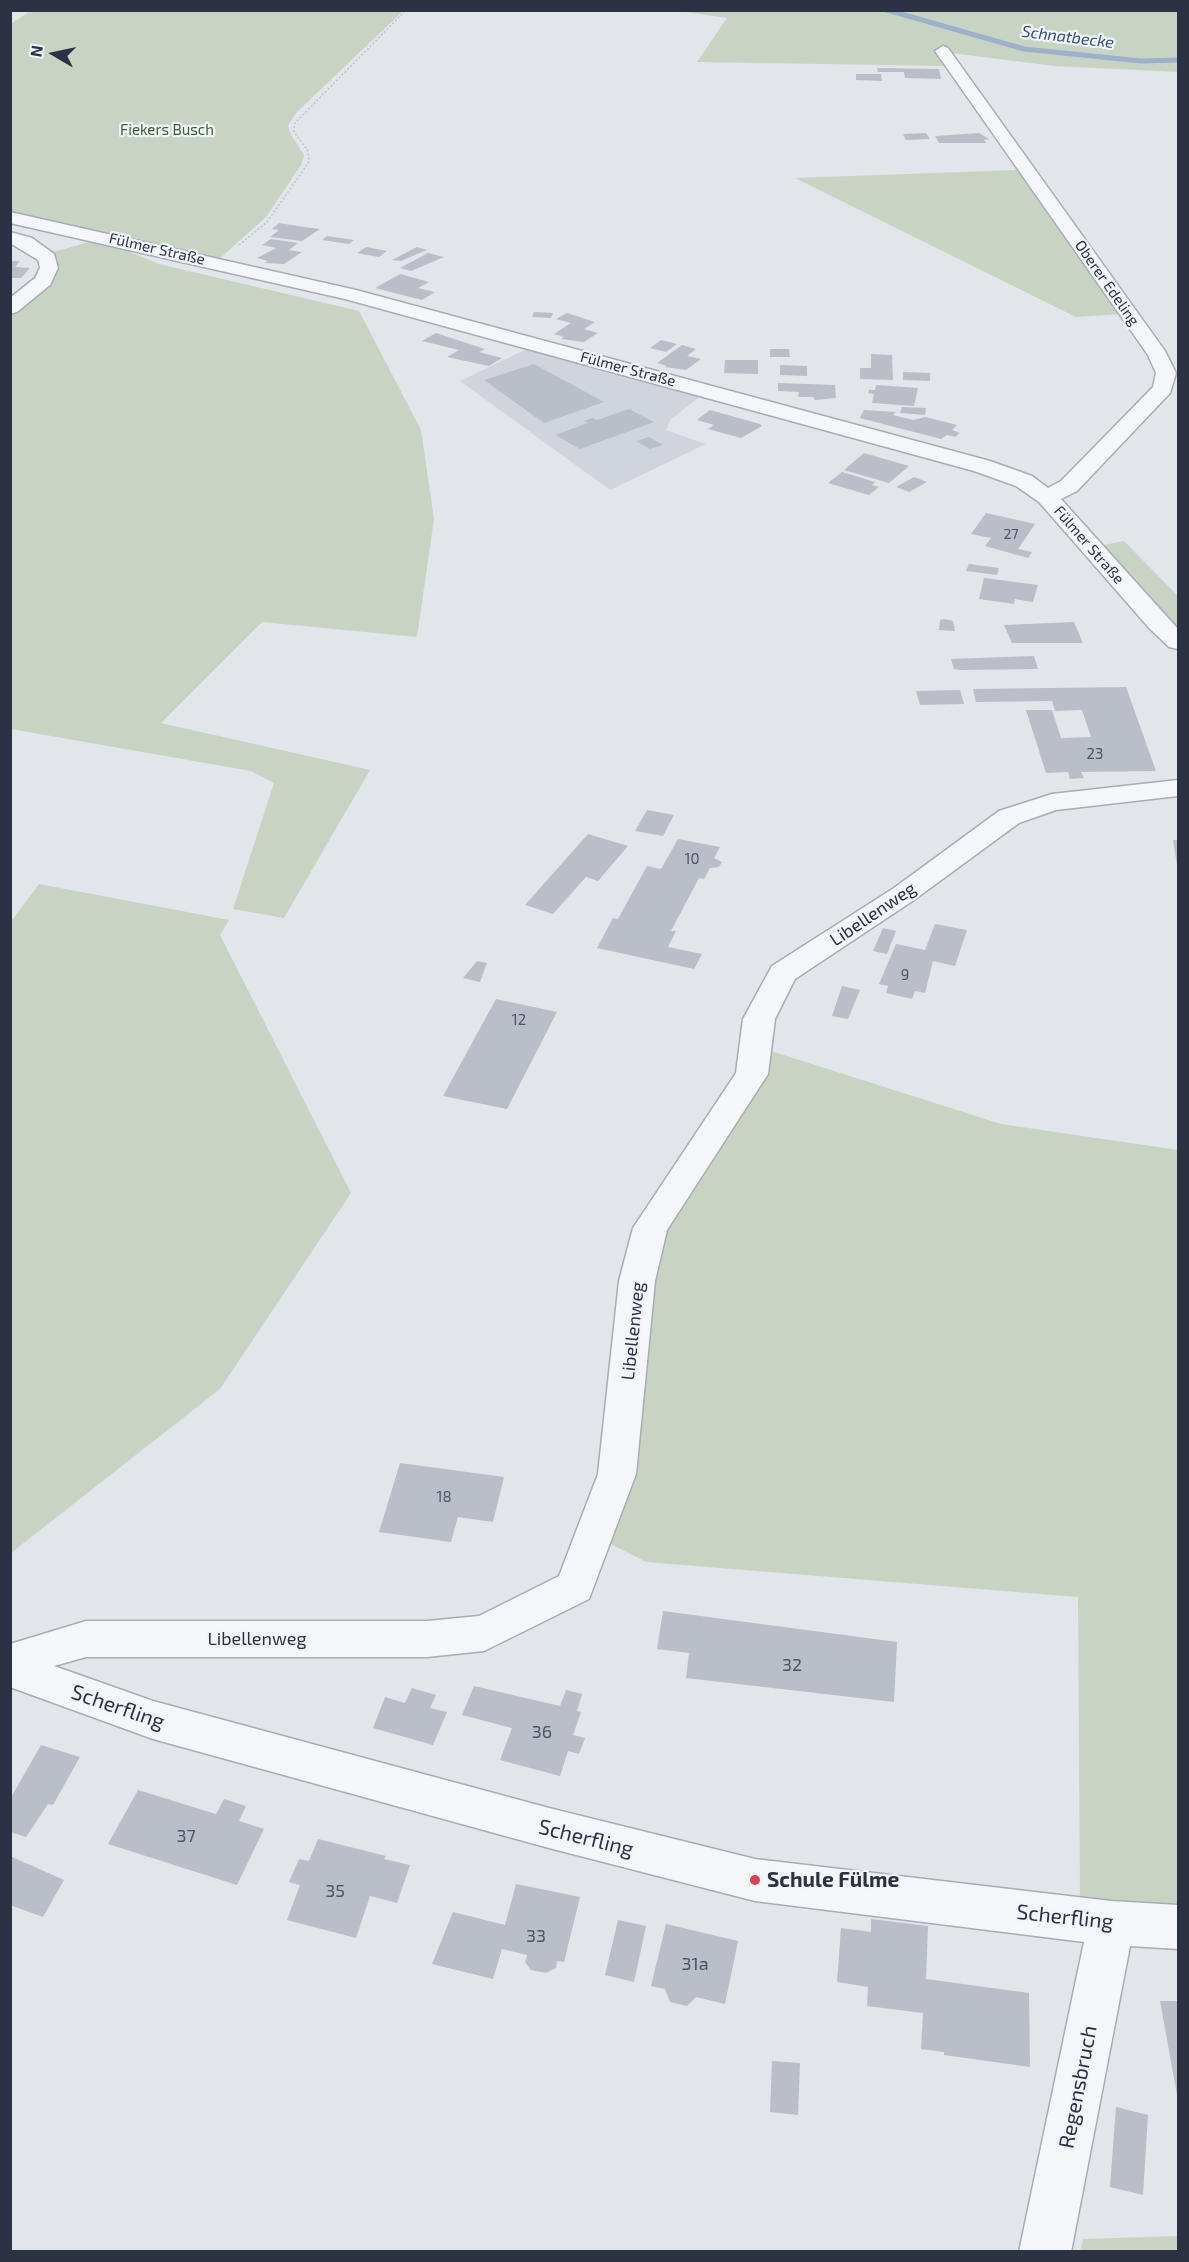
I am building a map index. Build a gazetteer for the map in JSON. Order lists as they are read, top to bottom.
{
  "streets": {
    "street": [
      "Fülmer Straße",
      "Oberer Edeling",
      "Libellenweg",
      "Scherfling",
      "Regensbruch"
    ]
  },
  "crossings": [
    ["Fülmer Straße", "Oberer Edeling"],
    ["Scherfling", "Regensbruch"]
  ],
  "water": ["Schnatbecke"],
  "parks": ["Fiekers Busch"],
  "places": ["Schule Fülme"],
  "house_numbers": [
    "27",
    "23",
    "10",
    "9",
    "12",
    "18",
    "32",
    "36",
    "37",
    "35",
    "33",
    "31a"
  ],
  "north": "left"
}
